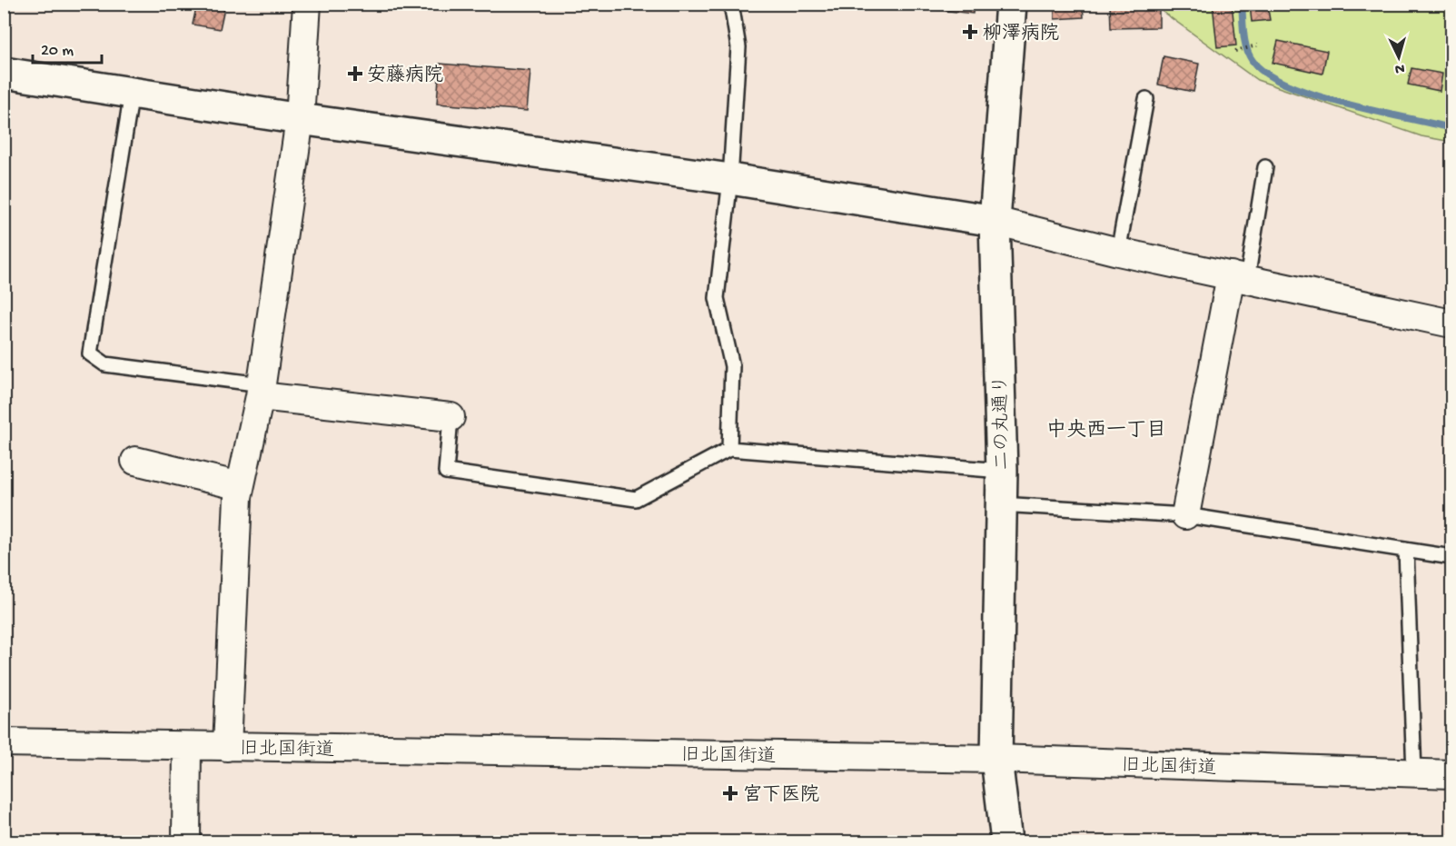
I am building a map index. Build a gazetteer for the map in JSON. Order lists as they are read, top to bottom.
{
  "streets": {
    "street": ["二の丸通り", "旧北国街道"]
  },
  "crossings": [
    ["二の丸通り", "旧北国街道"]
  ],
  "districts": ["中央西一丁目"],
  "places": {
    "health": ["柳澤病院", "安藤病院", "宮下医院"]
  },
  "scale_bar": "20 m",
  "north": "bottom"
}
